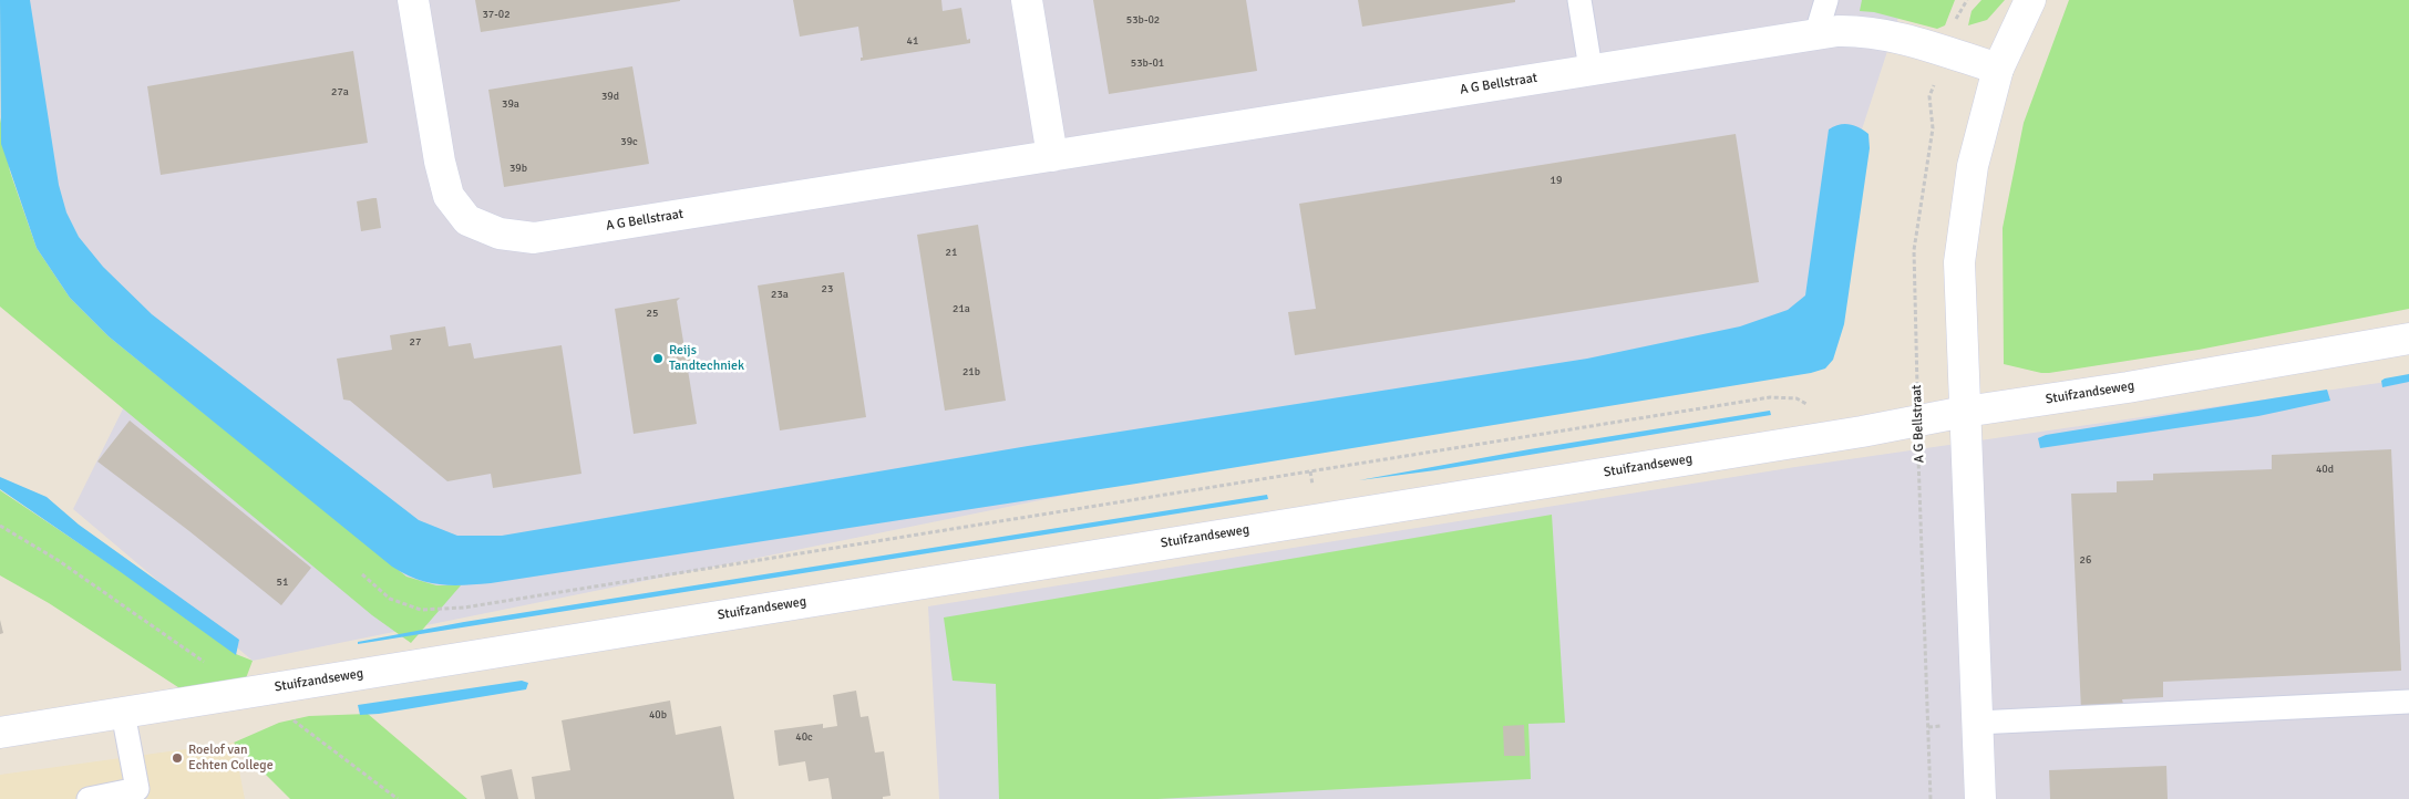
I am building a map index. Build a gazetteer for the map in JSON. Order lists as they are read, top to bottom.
{
  "streets": {
    "street": ["A G Bellstraat", "Stuifzandseweg"]
  },
  "crossings": [
    ["A G Bellstraat", "Stuifzandseweg"]
  ],
  "places": ["Reijs Tandtechniek", "Roelof van Echten College"],
  "house_numbers": [
    "37-02",
    "53b-02",
    "41",
    "53b-01",
    "27a",
    "39d",
    "39a",
    "39c",
    "39b",
    "19",
    "21",
    "23",
    "23a",
    "21a",
    "25",
    "27",
    "21b",
    "40d",
    "26",
    "51",
    "40b",
    "40c"
  ]
}
